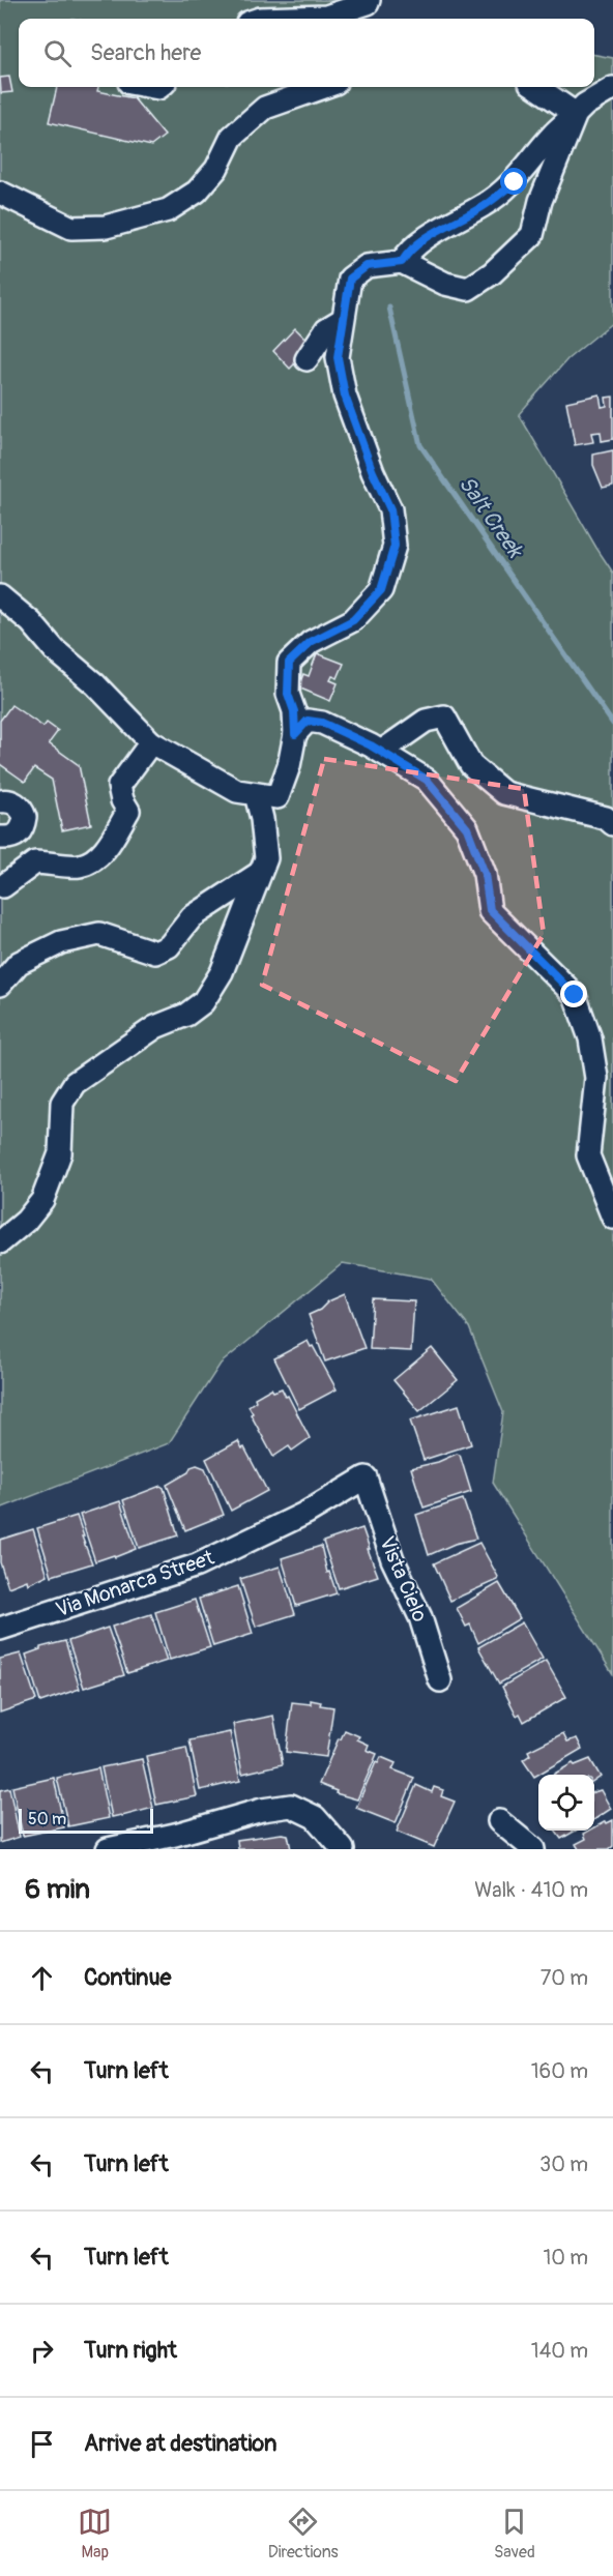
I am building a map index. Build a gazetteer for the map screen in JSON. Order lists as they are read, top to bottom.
{
  "streets": {
    "street": ["Vista Cielo", "Via Monarca Street"]
  },
  "crossings": [
    ["Vista Cielo", "Via Monarca Street"]
  ],
  "water": ["Salt Creek"],
  "scale_bar": "50 m",
  "page": {
    "search": "Search here",
    "scale": "50 m",
    "heading": ["6 min", "Walk · 410 m"],
    "list": [
      ["Continue", "70 m"],
      ["Turn left", "160 m"],
      ["Turn left", "30 m"],
      ["Turn left", "10 m"],
      ["Turn right", "140 m"],
      "Arrive at destination"
    ],
    "nav": ["Map", "Directions", "Saved"]
  }
}
